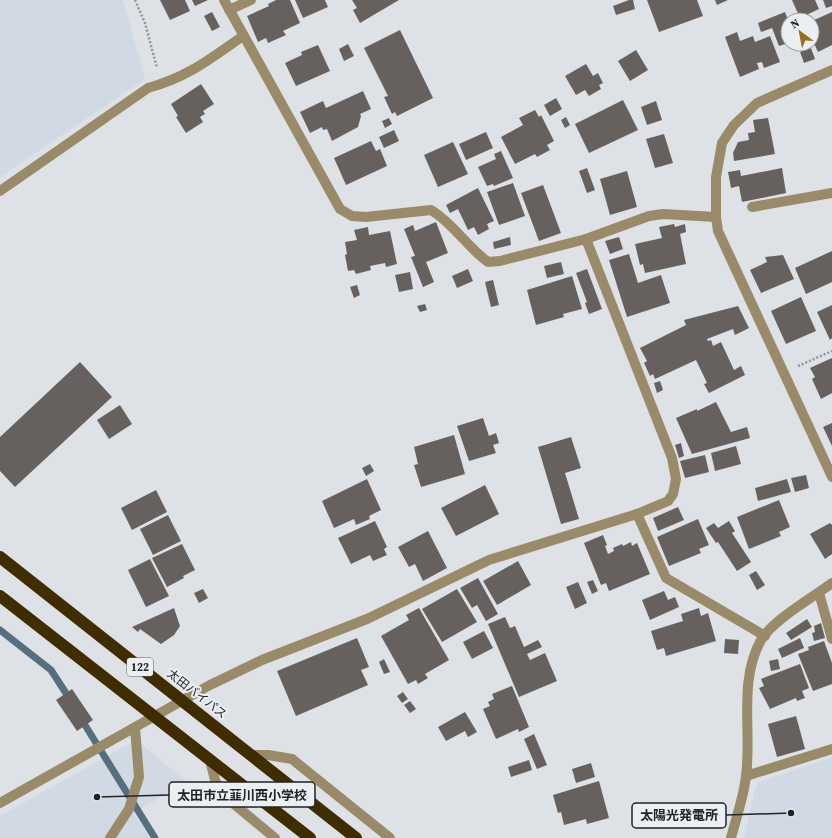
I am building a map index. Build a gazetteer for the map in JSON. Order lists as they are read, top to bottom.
{
  "streets": {
    "highway": ["122", "太田バイパス"]
  },
  "places": ["太田市立韮川西小学校", "太陽光発電所"],
  "north": "top left"
}
